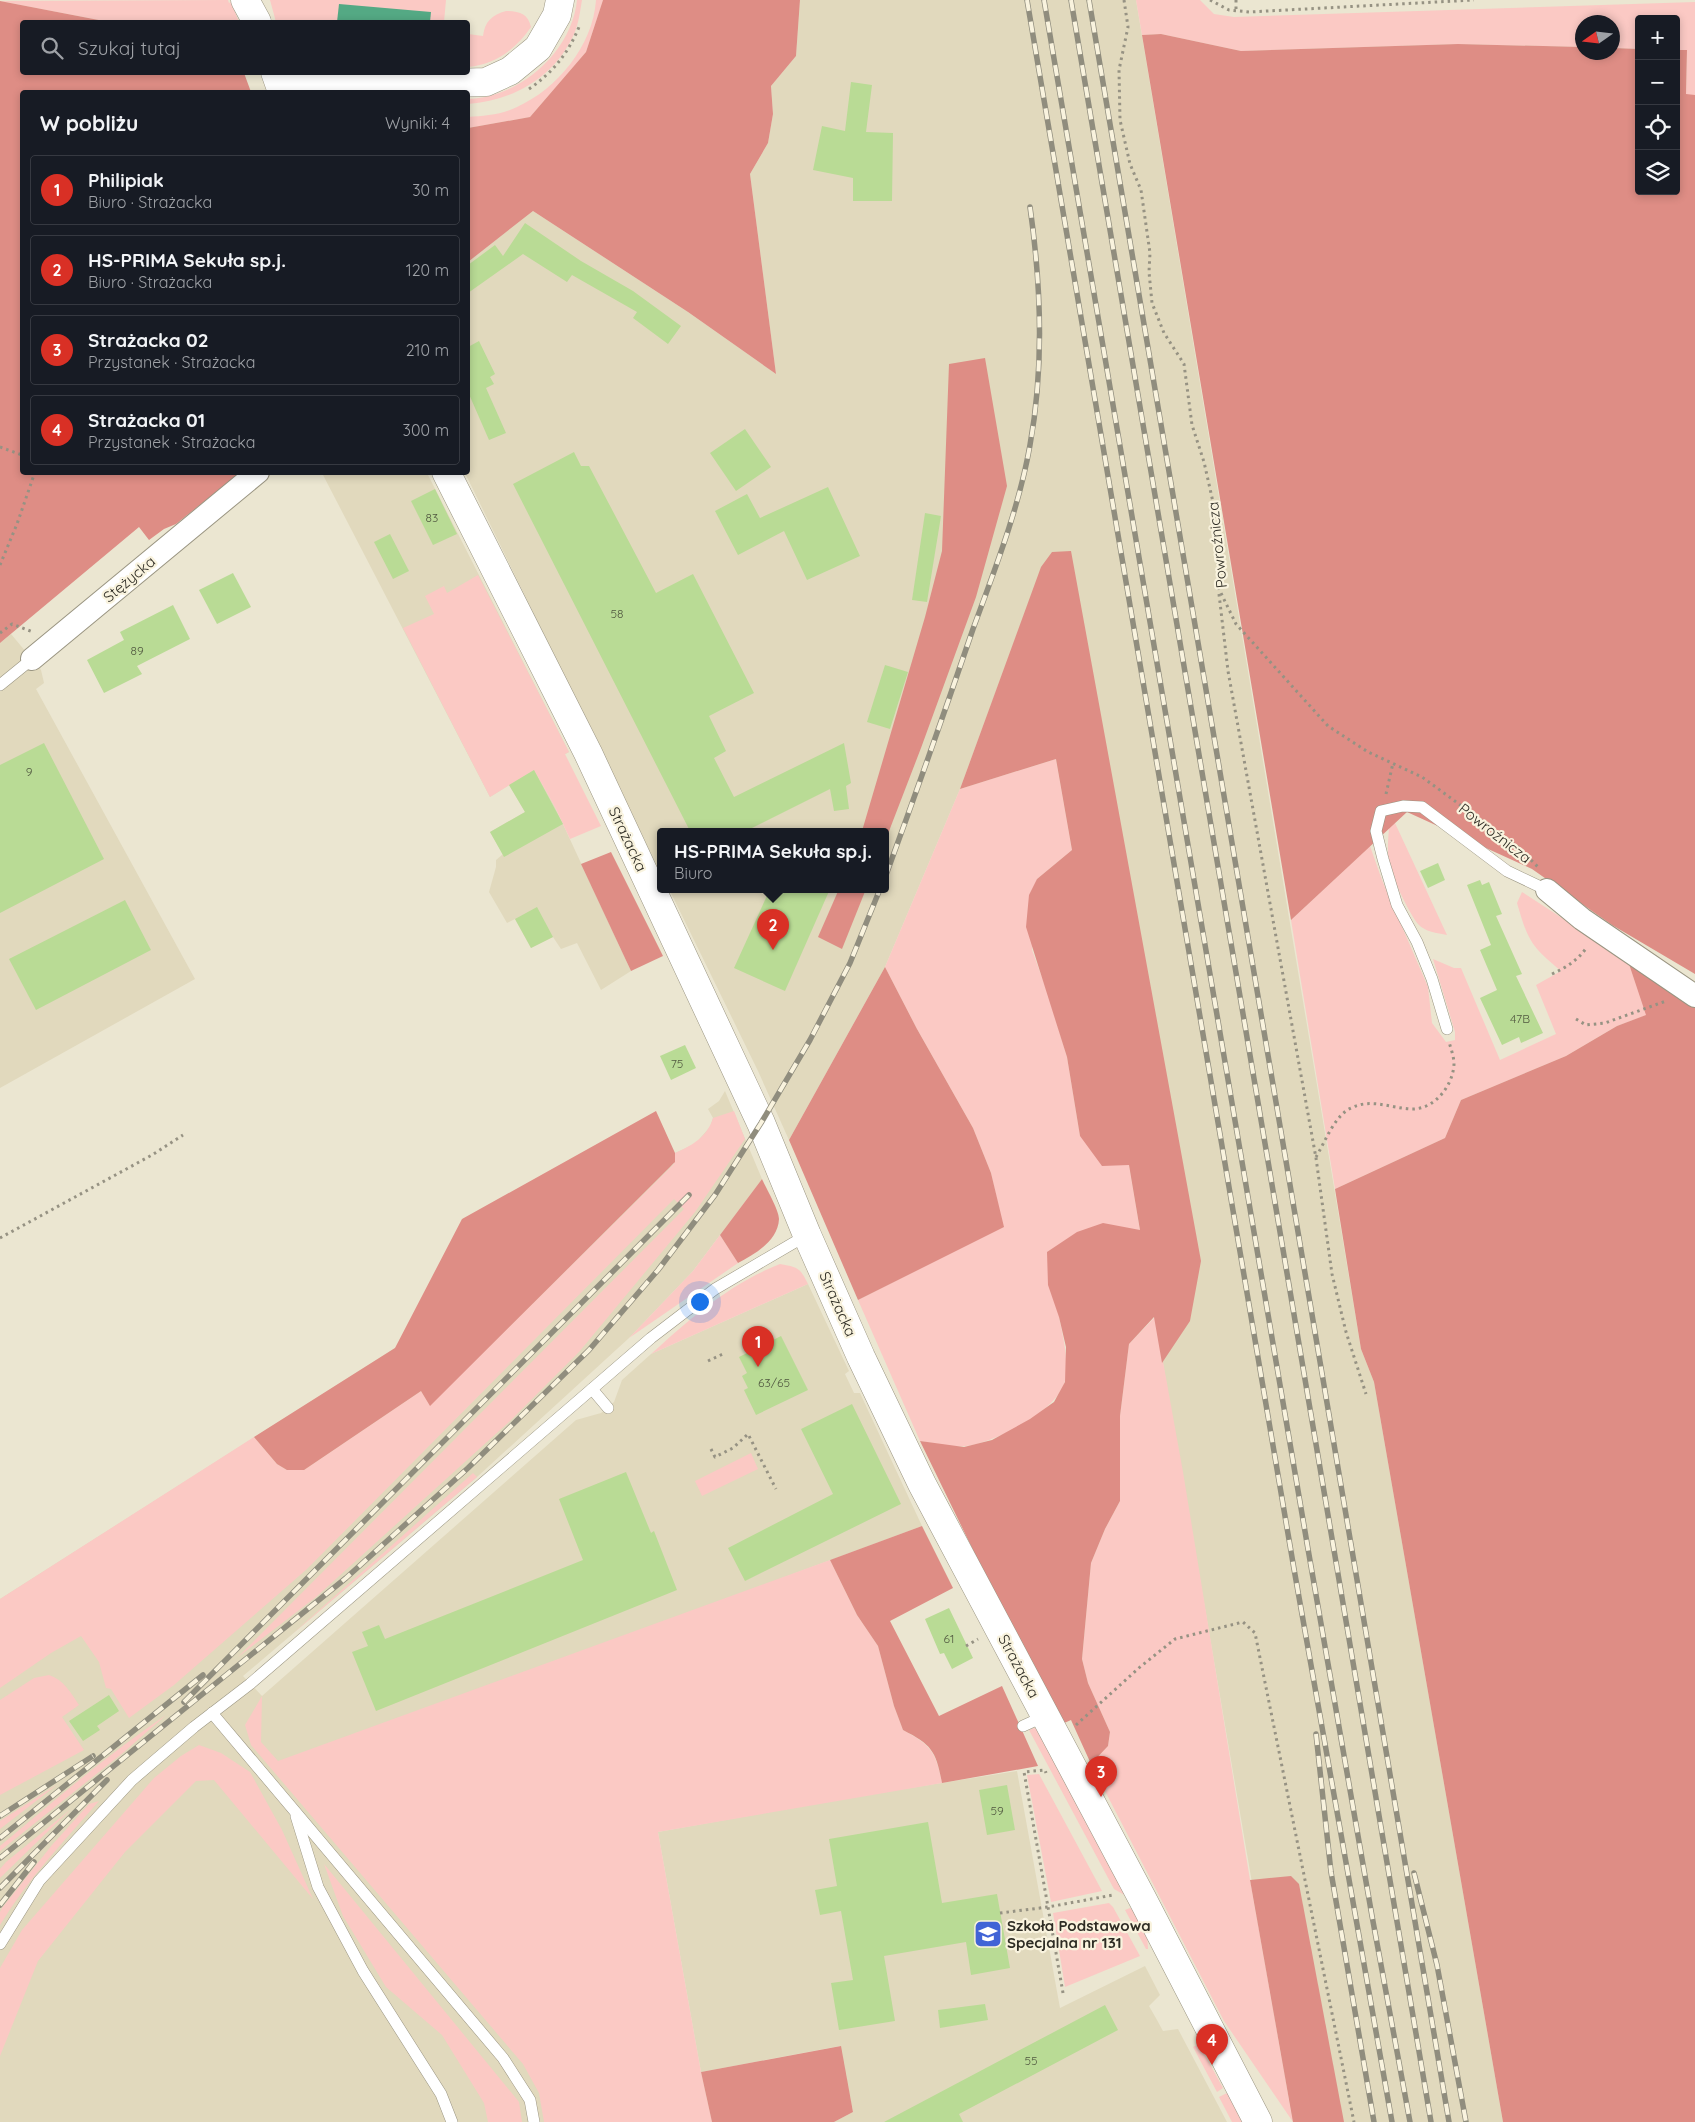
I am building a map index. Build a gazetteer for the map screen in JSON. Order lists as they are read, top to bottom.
{
  "streets": {
    "main road": ["Strażacka"],
    "street": ["Stężycka"],
    "path": ["Powroźnicza"]
  },
  "places": {
    "school or university": ["Szkoła Podstawowa Specjalna nr 131"]
  },
  "house_numbers": [
    "83",
    "58",
    "89",
    "9",
    "47B",
    "75",
    "63/65",
    "61",
    "59",
    "55"
  ],
  "north": "left",
  "page": {
    "map_buttons": ["+", "−"],
    "search": "Szukaj tutaj",
    "heading": ["W pobliżu", "Wyniki: 4"],
    "list": [
      {
        "mark": "1",
        "name": "Philipiak",
        "note": "Biuro · Strażacka",
        "value": "30 m"
      },
      {
        "mark": "2",
        "name": "HS-PRIMA Sekuła sp.j.",
        "note": "Biuro · Strażacka",
        "value": "120 m"
      },
      {
        "mark": "3",
        "name": "Strażacka 02",
        "note": "Przystanek · Strażacka",
        "value": "210 m"
      },
      {
        "mark": "4",
        "name": "Strażacka 01",
        "note": "Przystanek · Strażacka",
        "value": "300 m"
      }
    ],
    "popup": ["HS-PRIMA Sekuła sp.j.", "Biuro"],
    "pins": [
      "2",
      "1",
      "3",
      "4"
    ]
  }
}
